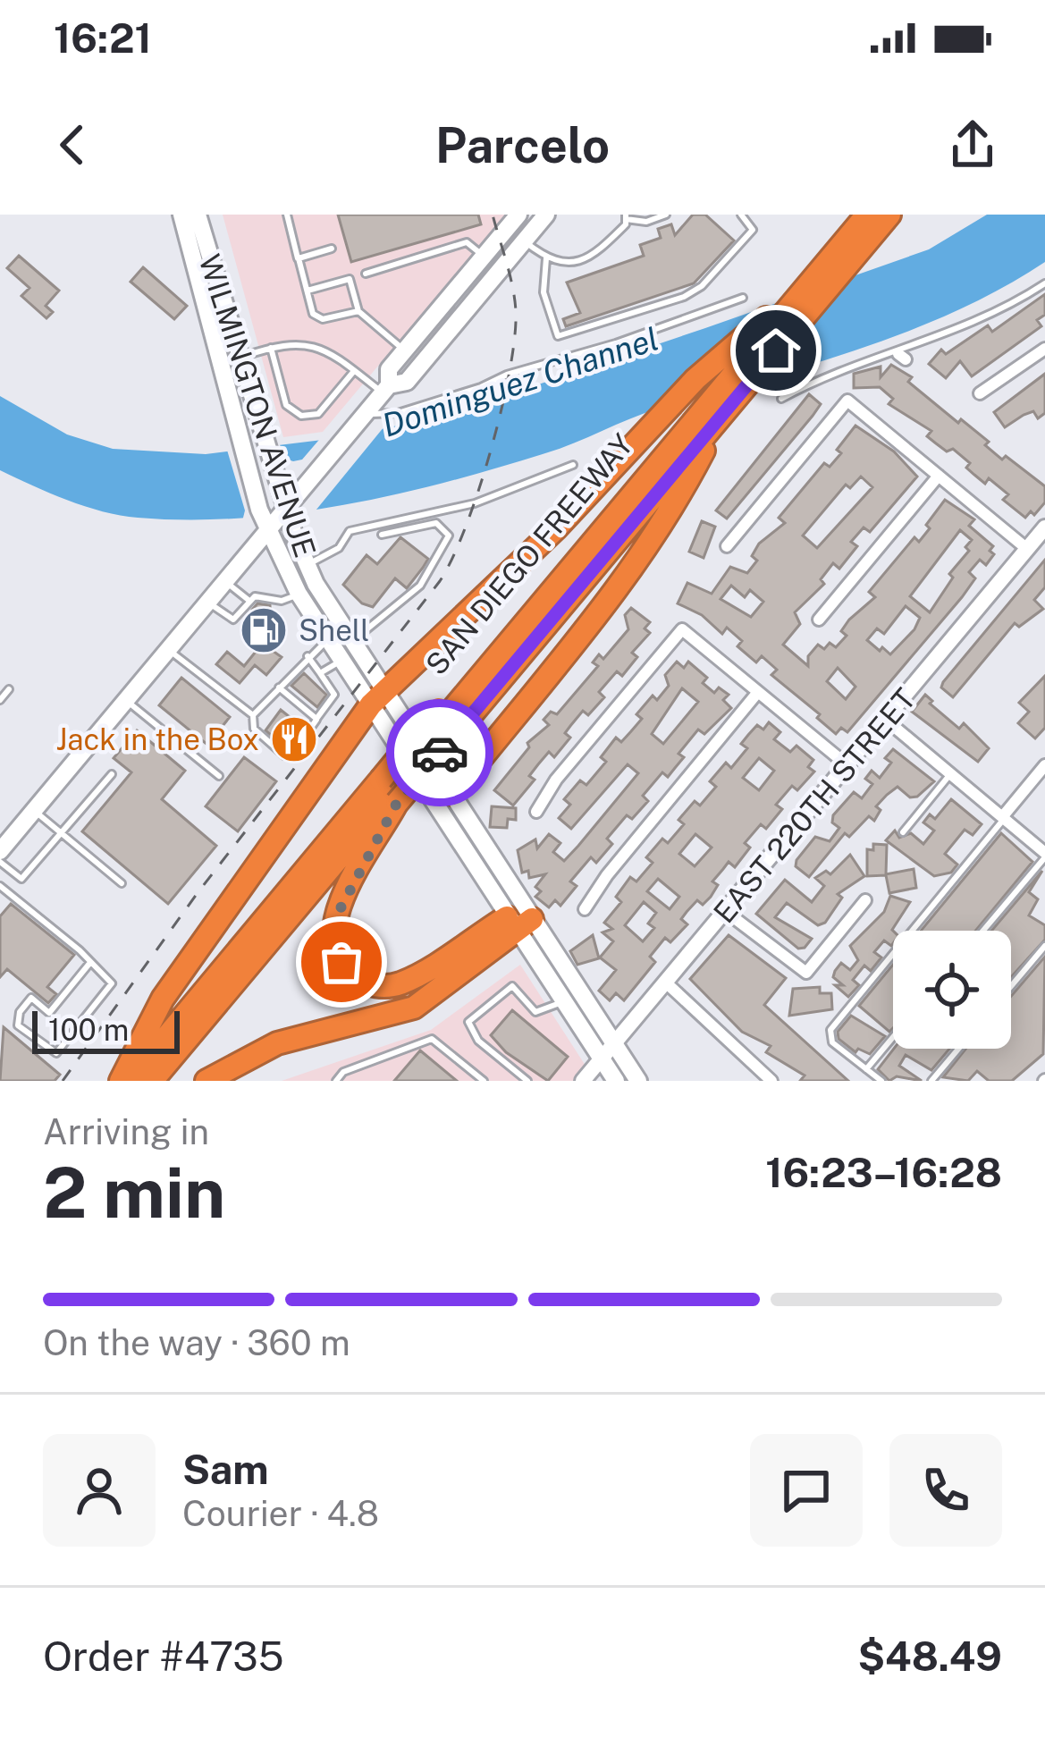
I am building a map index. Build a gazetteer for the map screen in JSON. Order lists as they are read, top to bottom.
{
  "streets": {
    "highway": ["SAN DIEGO FREEWAY"],
    "main road": ["WILMINGTON AVENUE"],
    "street": ["EAST 220TH STREET"]
  },
  "crossings": [
    ["WILMINGTON AVENUE", "EAST 220TH STREET"]
  ],
  "water": ["Dominguez Channel"],
  "places": {
    "fuel station": ["Shell"],
    "restaurant": ["Jack in the Box"]
  },
  "scale_bar": "100 m",
  "page": {
    "status": "16:21",
    "header": "Parcelo",
    "scale": "100 m",
    "heading": ["2 min", "Arriving in", "16:23–16:28"],
    "panel": [
      "Sam",
      "Courier · 4.8",
      "Order #4735",
      "$48.49"
    ],
    "bar": "On the way · 360 m"
  }
}
